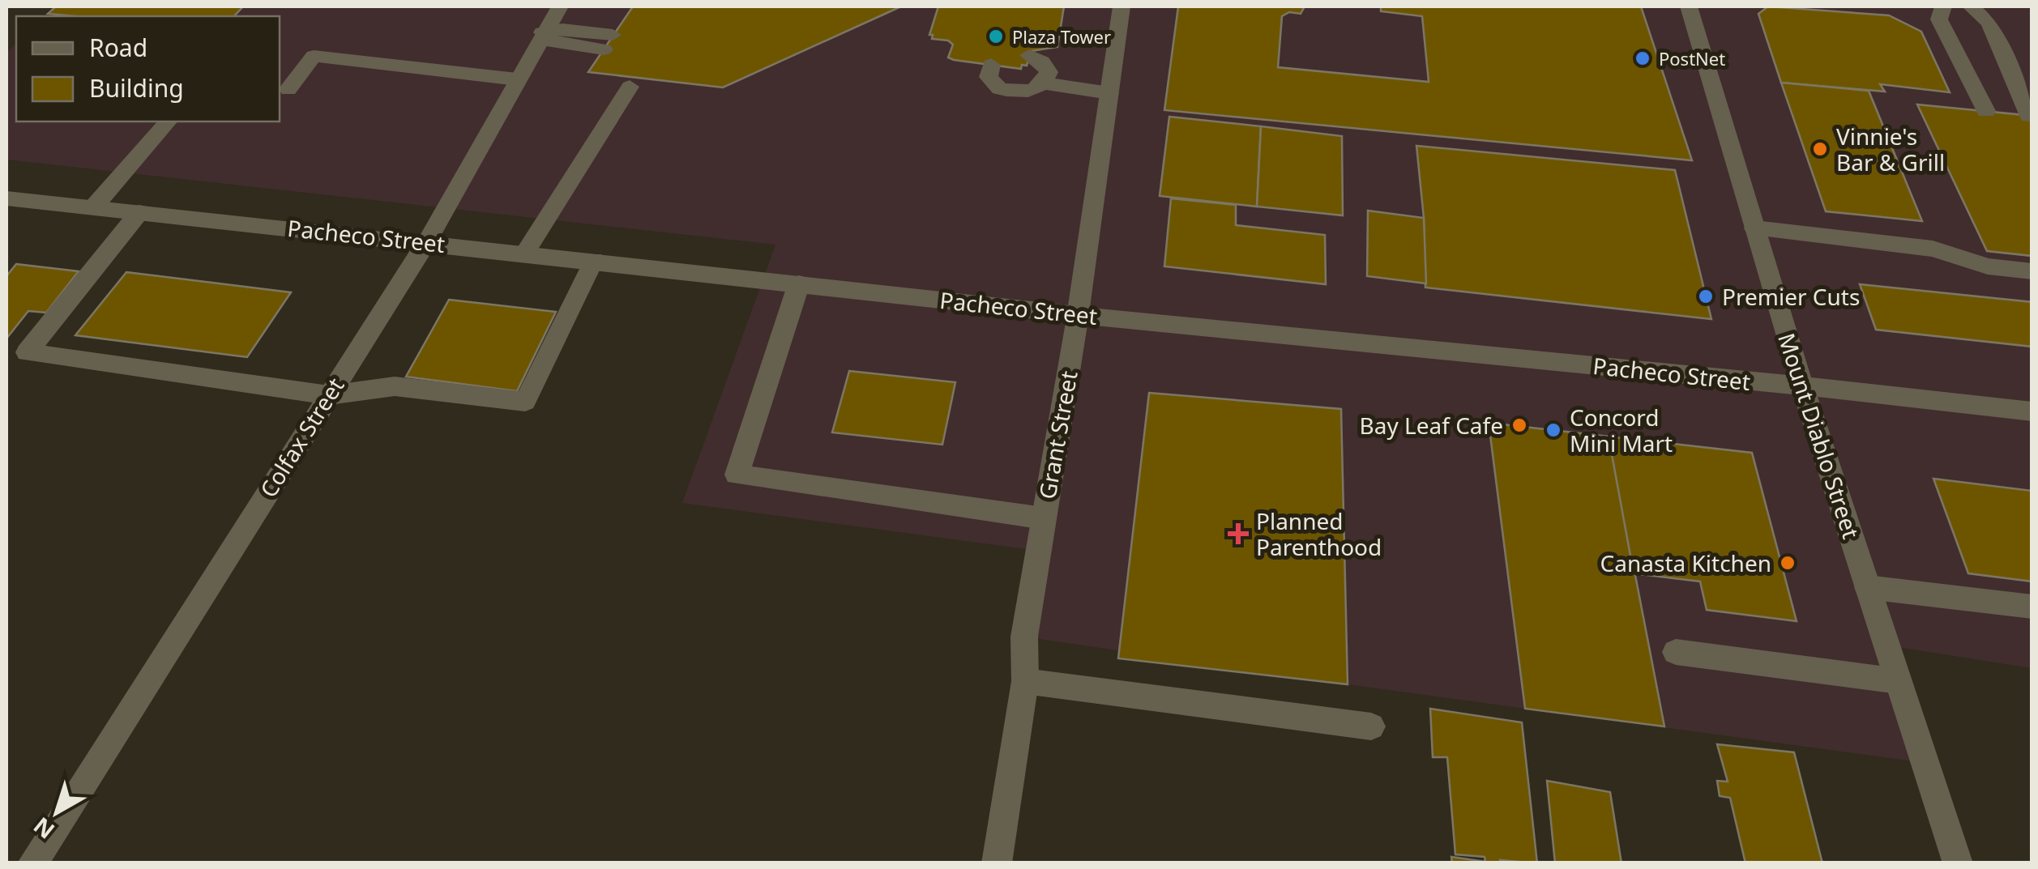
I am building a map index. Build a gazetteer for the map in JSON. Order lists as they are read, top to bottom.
{
  "streets": {
    "street": [
      "Pacheco Street",
      "Grant Street",
      "Mount Diablo Street",
      "Colfax Street"
    ]
  },
  "crossings": [
    ["Pacheco Street", "Grant Street"],
    ["Pacheco Street", "Mount Diablo Street"],
    ["Pacheco Street", "Colfax Street"]
  ],
  "places": {
    "other": [
      "Plaza Tower",
      "PostNet",
      "Vinnie's Bar & Grill",
      "Premier Cuts",
      "Bay Leaf Cafe",
      "Concord Mini Mart",
      "Canasta Kitchen"
    ],
    "health": ["Planned Parenthood"]
  },
  "legend": ["Road", "Building"],
  "north": "bottom left"
}
